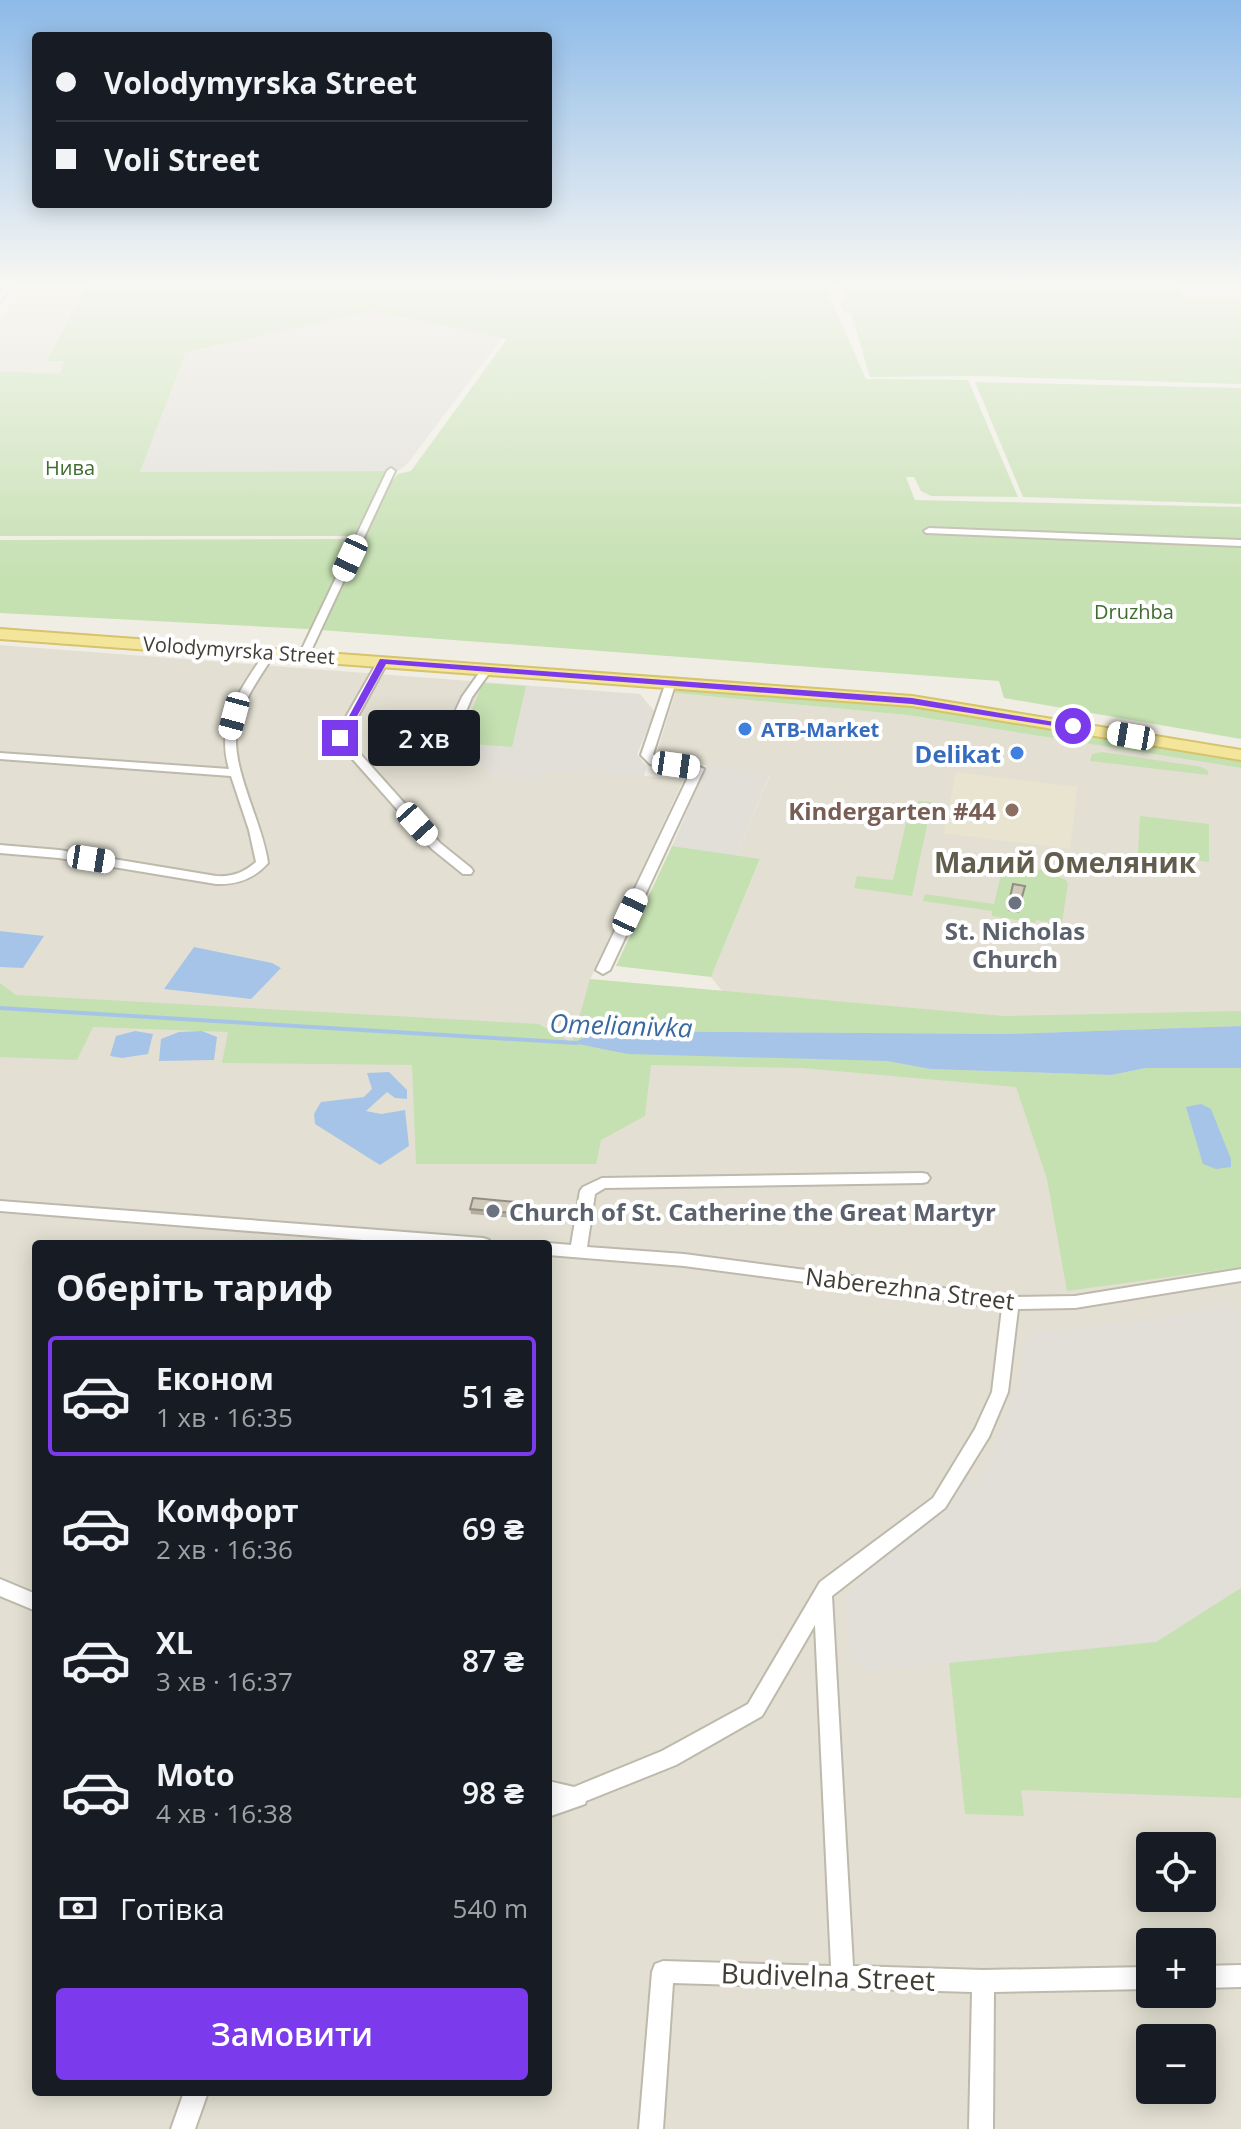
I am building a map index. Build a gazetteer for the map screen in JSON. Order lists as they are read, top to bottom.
{
  "streets": {
    "main road": ["Volodymyrska Street"],
    "street": ["Naberezhna Street", "Budivelna Street"]
  },
  "districts": ["Малий Омеляник"],
  "water": ["Omelianivka"],
  "parks": ["Нива", "Druzhba"],
  "places": [
    "ATB-Market",
    "Delikat",
    "Kindergarten #44",
    "St. Nicholas Church",
    "Church of St. Catherine the Great Martyr"
  ],
  "page": {
    "banner": ["Volodymyrska Street", "Voli Street"],
    "bubble": "2 хв",
    "heading": "Оберіть тариф",
    "list": [
      {
        "name": "Економ",
        "note": "1 хв · 16:35",
        "value": "51 ₴"
      },
      {
        "name": "Комфорт",
        "note": "2 хв · 16:36",
        "value": "69 ₴"
      },
      {
        "name": "XL",
        "note": "3 хв · 16:37",
        "value": "87 ₴"
      },
      {
        "name": "Moto",
        "note": "4 хв · 16:38",
        "value": "98 ₴"
      }
    ],
    "map_buttons": ["+", "−"],
    "pay": ["Готівка", "540 m"],
    "buttons": "Замовити"
  }
}
